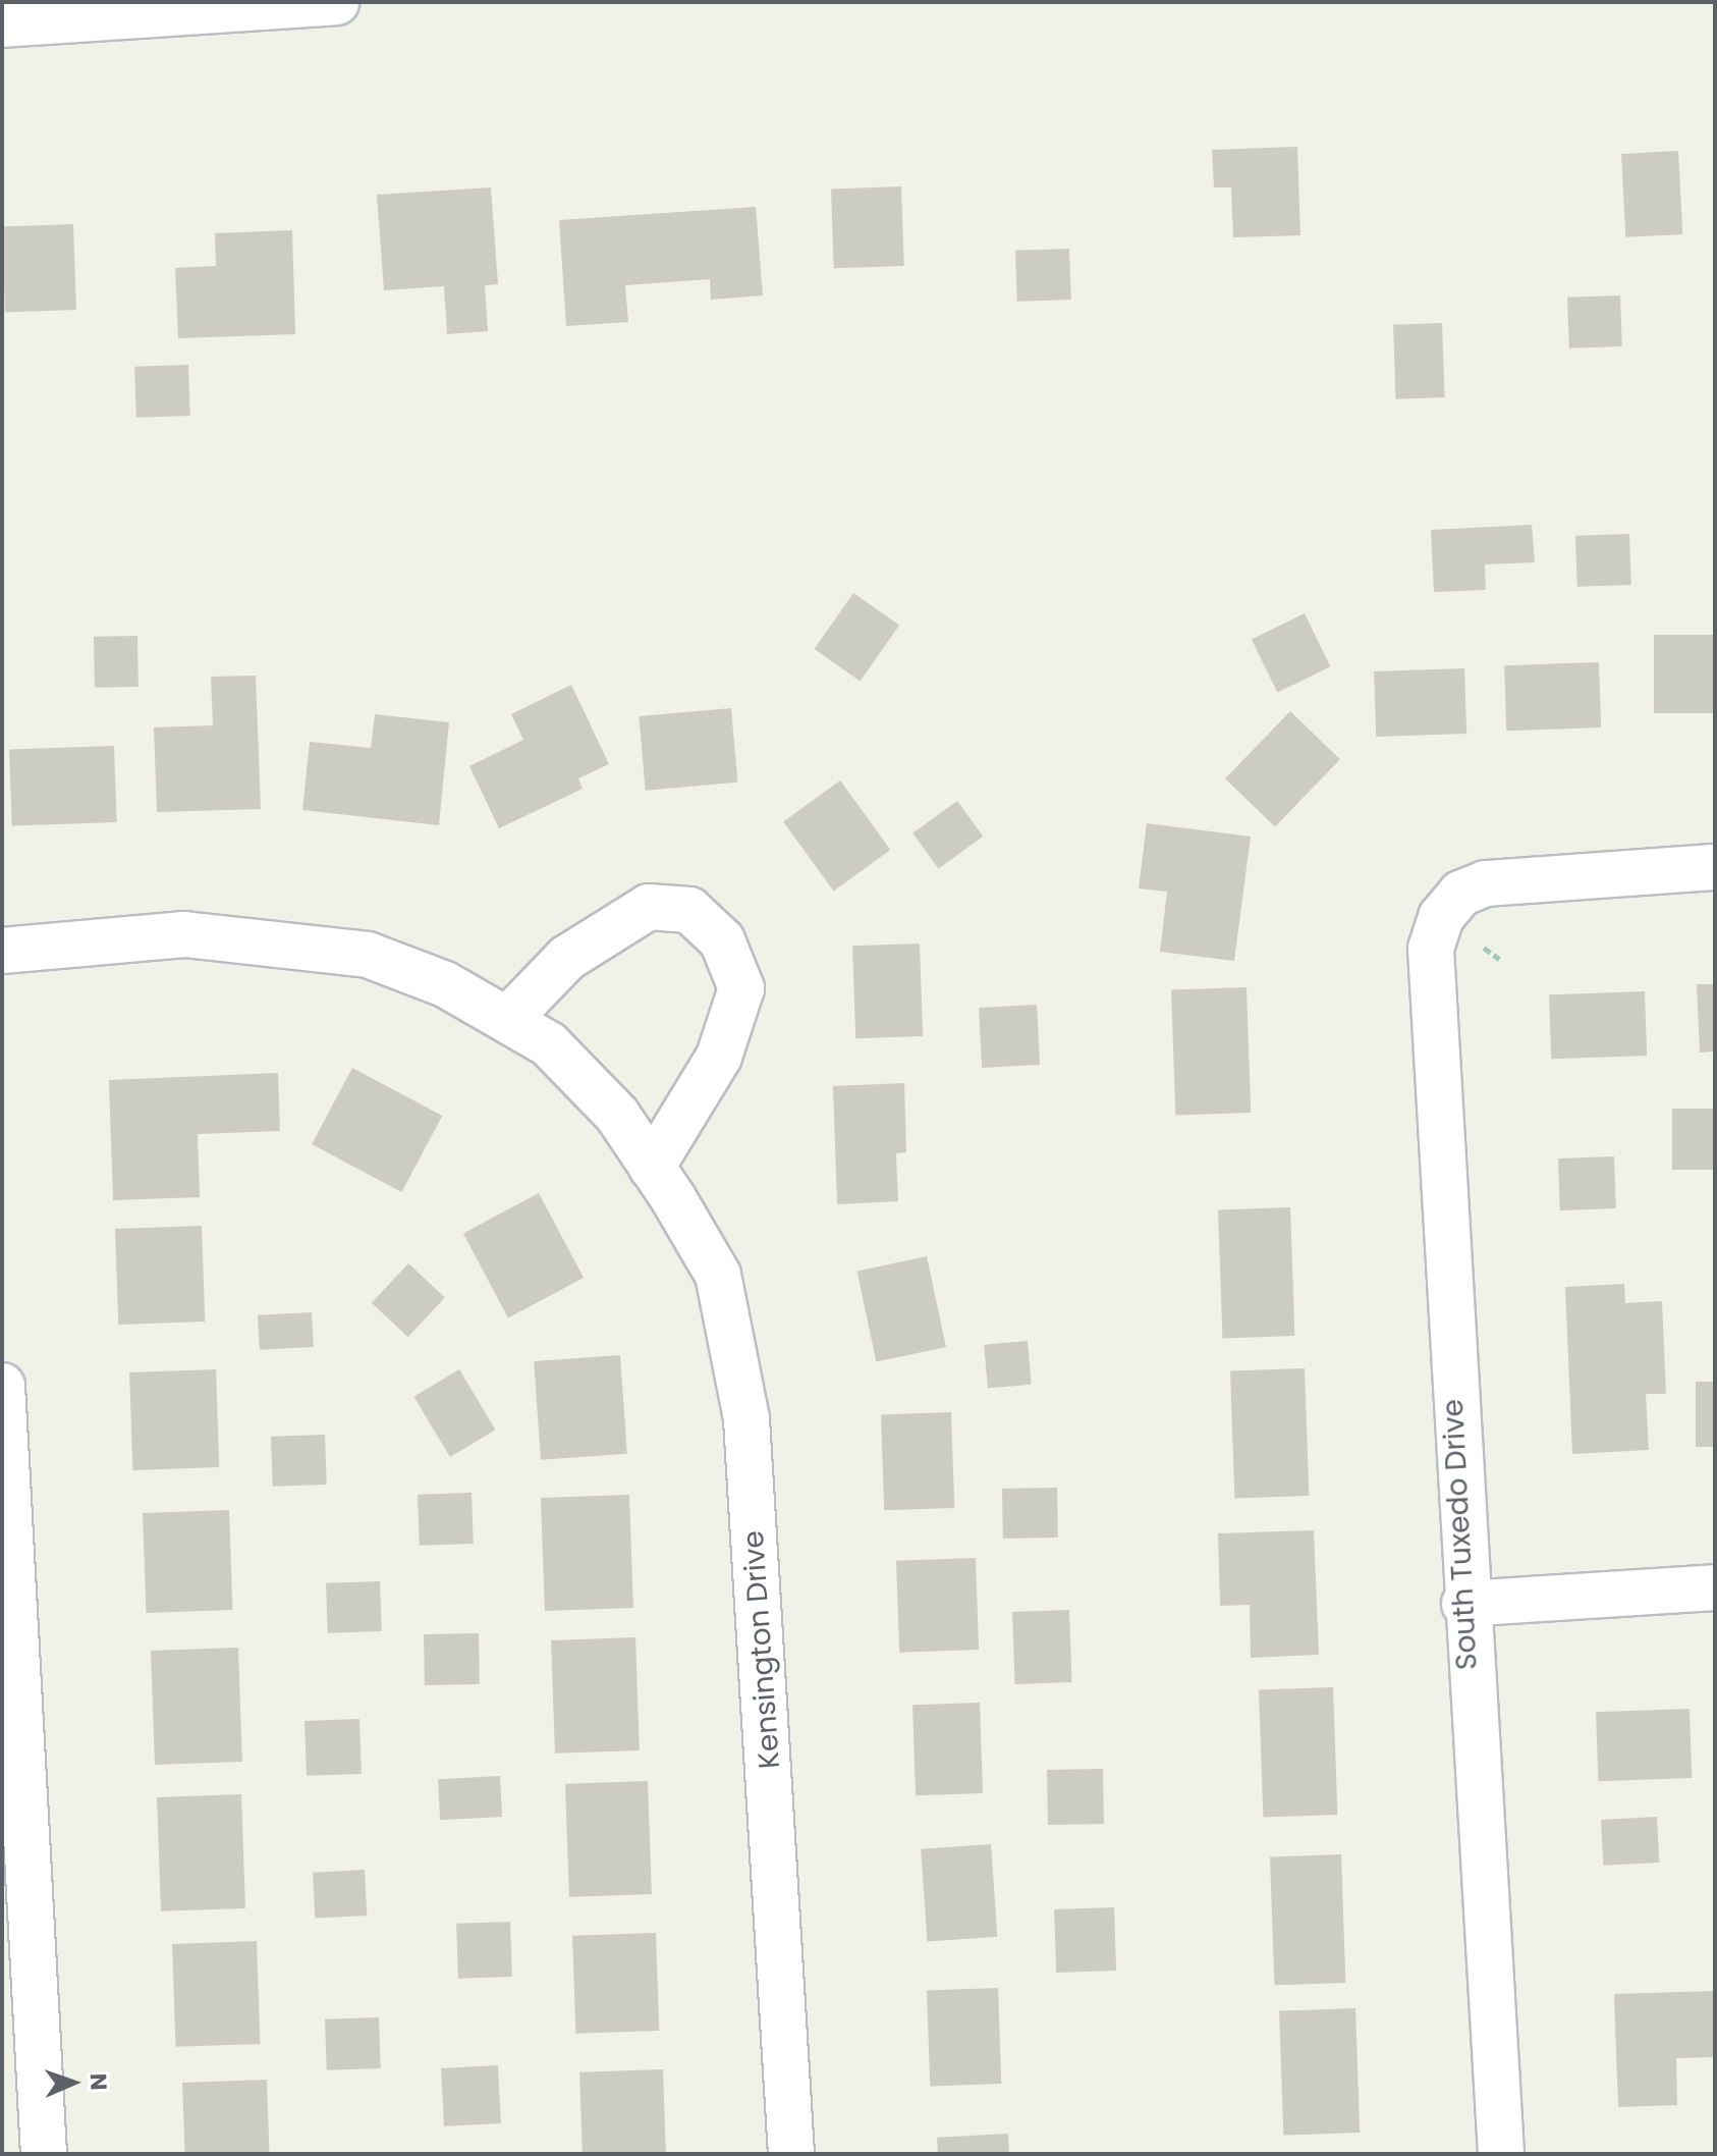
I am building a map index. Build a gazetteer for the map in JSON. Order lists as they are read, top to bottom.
{
  "streets": {
    "street": ["South Tuxedo Drive", "Kensington Drive"]
  },
  "north": "right"
}
